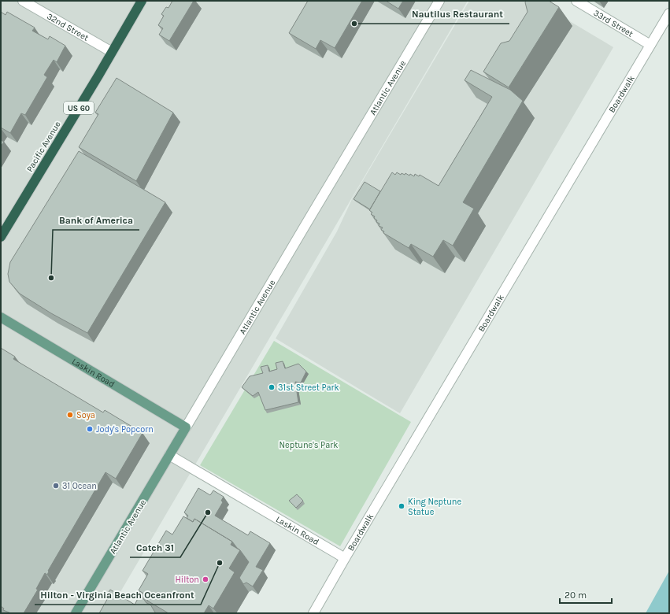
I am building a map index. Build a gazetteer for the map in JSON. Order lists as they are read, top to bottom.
{
  "streets": {
    "highway": ["US 60", "Pacific Avenue"],
    "main road": ["Atlantic Avenue", "Laskin Road"],
    "street": ["33rd Street", "32nd Street", "Boardwalk"]
  },
  "crossings": [
    ["33rd Street", "Boardwalk"],
    ["32nd Street", "Pacific Avenue"],
    ["Atlantic Avenue", "Laskin Road"],
    ["Boardwalk", "Laskin Road"]
  ],
  "parks": ["Neptune's Park"],
  "places": [
    "Nautilus Restaurant",
    "Bank of America",
    "31st Street Park",
    "Soya",
    "Jody's Popcorn",
    "31 Ocean",
    "King Neptune Statue",
    "Catch 31",
    "Hilton - Virginia Beach Oceanfront",
    "Hilton"
  ],
  "scale_bar": "20 m"
}
